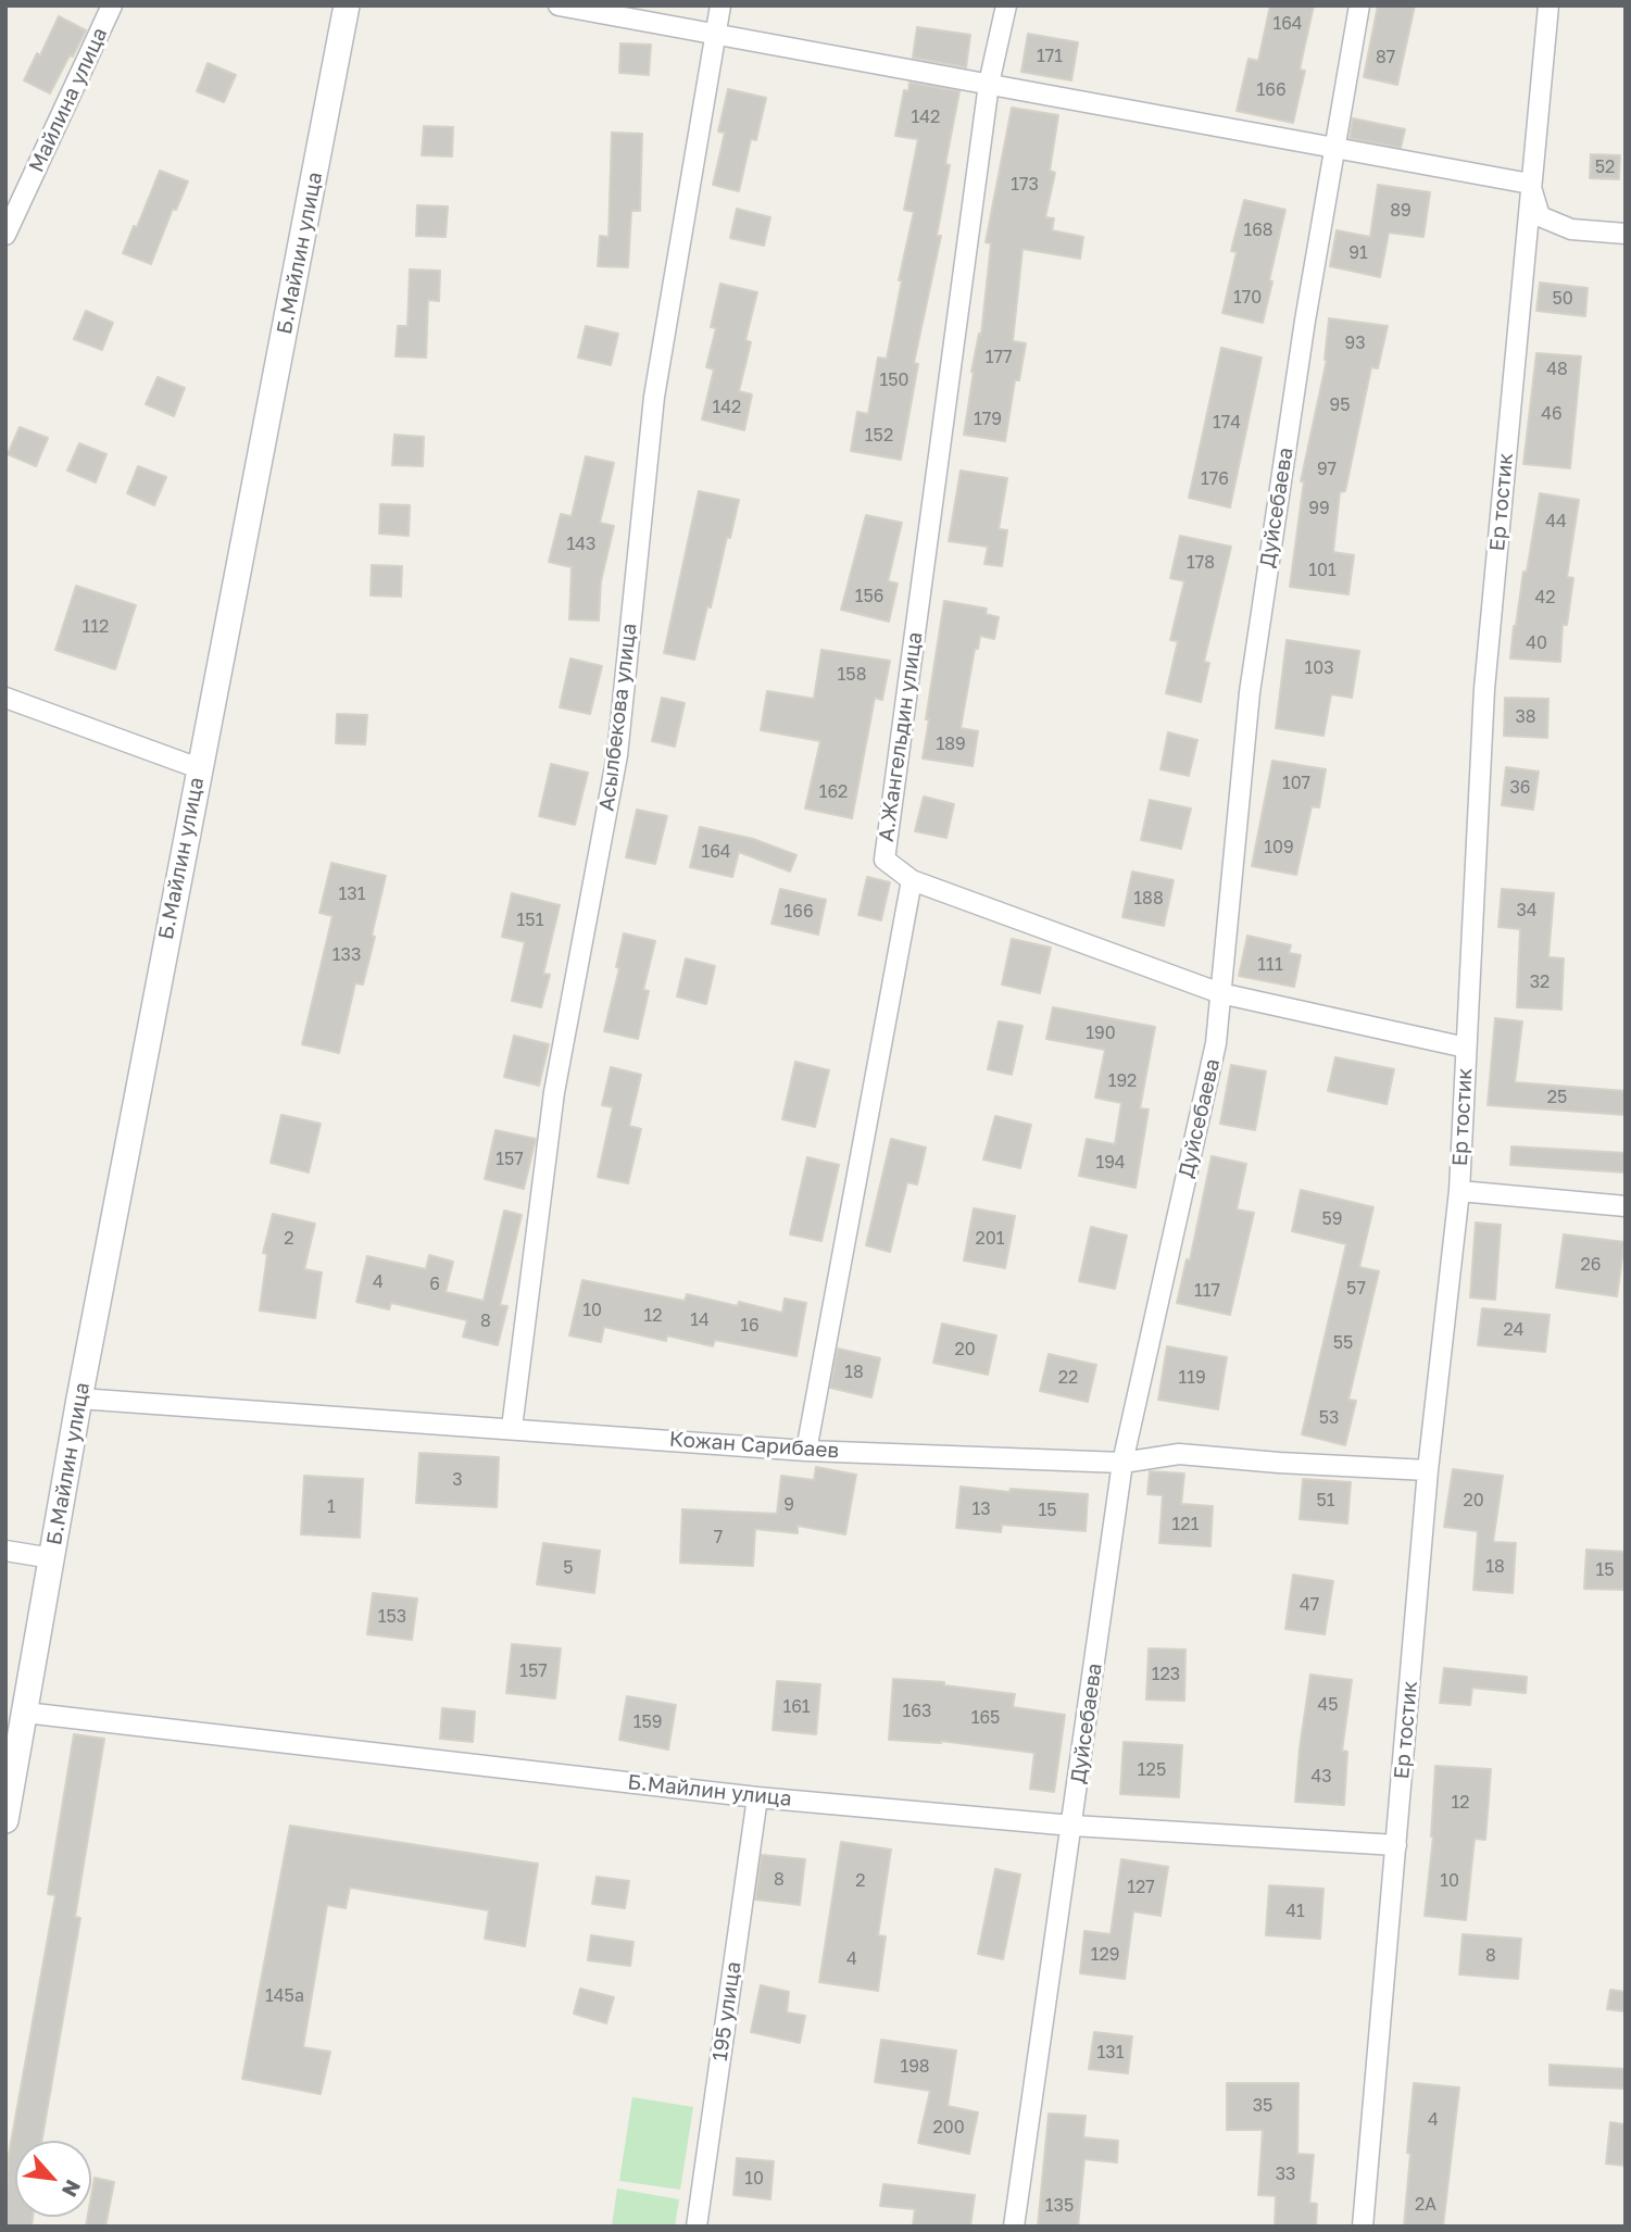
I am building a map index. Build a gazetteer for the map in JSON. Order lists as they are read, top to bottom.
{
  "streets": {
    "street": [
      "Майлина улица",
      "Б.Майлин улица",
      "Ер тостик",
      "Дуйсебаева",
      "Асылбекова улица",
      "А.Жангельдин улица",
      "Кожан Сарибаев",
      "195 улица"
    ]
  },
  "crossings": [
    ["Б.Майлин улица", "Ер тостик"],
    ["Б.Майлин улица", "Дуйсебаева"],
    ["Б.Майлин улица", "Кожан Сарибаев"],
    ["Б.Майлин улица", "195 улица"],
    ["Ер тостик", "Кожан Сарибаев"],
    ["Дуйсебаева", "Кожан Сарибаев"],
    ["Асылбекова улица", "Кожан Сарибаев"]
  ],
  "house_numbers": [
    "164",
    "171",
    "87",
    "166",
    "142",
    "52",
    "173",
    "89",
    "168",
    "91",
    "170",
    "50",
    "93",
    "177",
    "48",
    "150",
    "95",
    "142",
    "46",
    "179",
    "174",
    "152",
    "97",
    "176",
    "99",
    "44",
    "143",
    "178",
    "101",
    "156",
    "42",
    "112",
    "40",
    "103",
    "158",
    "38",
    "189",
    "107",
    "36",
    "162",
    "109",
    "164",
    "131",
    "188",
    "34",
    "166",
    "151",
    "133",
    "111",
    "32",
    "190",
    "192",
    "25",
    "157",
    "194",
    "59",
    "2",
    "201",
    "26",
    "4",
    "6",
    "57",
    "117",
    "10",
    "12",
    "14",
    "8",
    "16",
    "24",
    "55",
    "20",
    "18",
    "22",
    "119",
    "53",
    "3",
    "51",
    "20",
    "9",
    "1",
    "13",
    "15",
    "121",
    "7",
    "18",
    "5",
    "15",
    "47",
    "153",
    "157",
    "123",
    "45",
    "161",
    "163",
    "165",
    "159",
    "125",
    "43",
    "12",
    "8",
    "2",
    "10",
    "127",
    "41",
    "129",
    "8",
    "4",
    "145а",
    "131",
    "198",
    "35",
    "4",
    "200",
    "33",
    "10",
    "2А",
    "135"
  ],
  "north": "bottom right"
}
